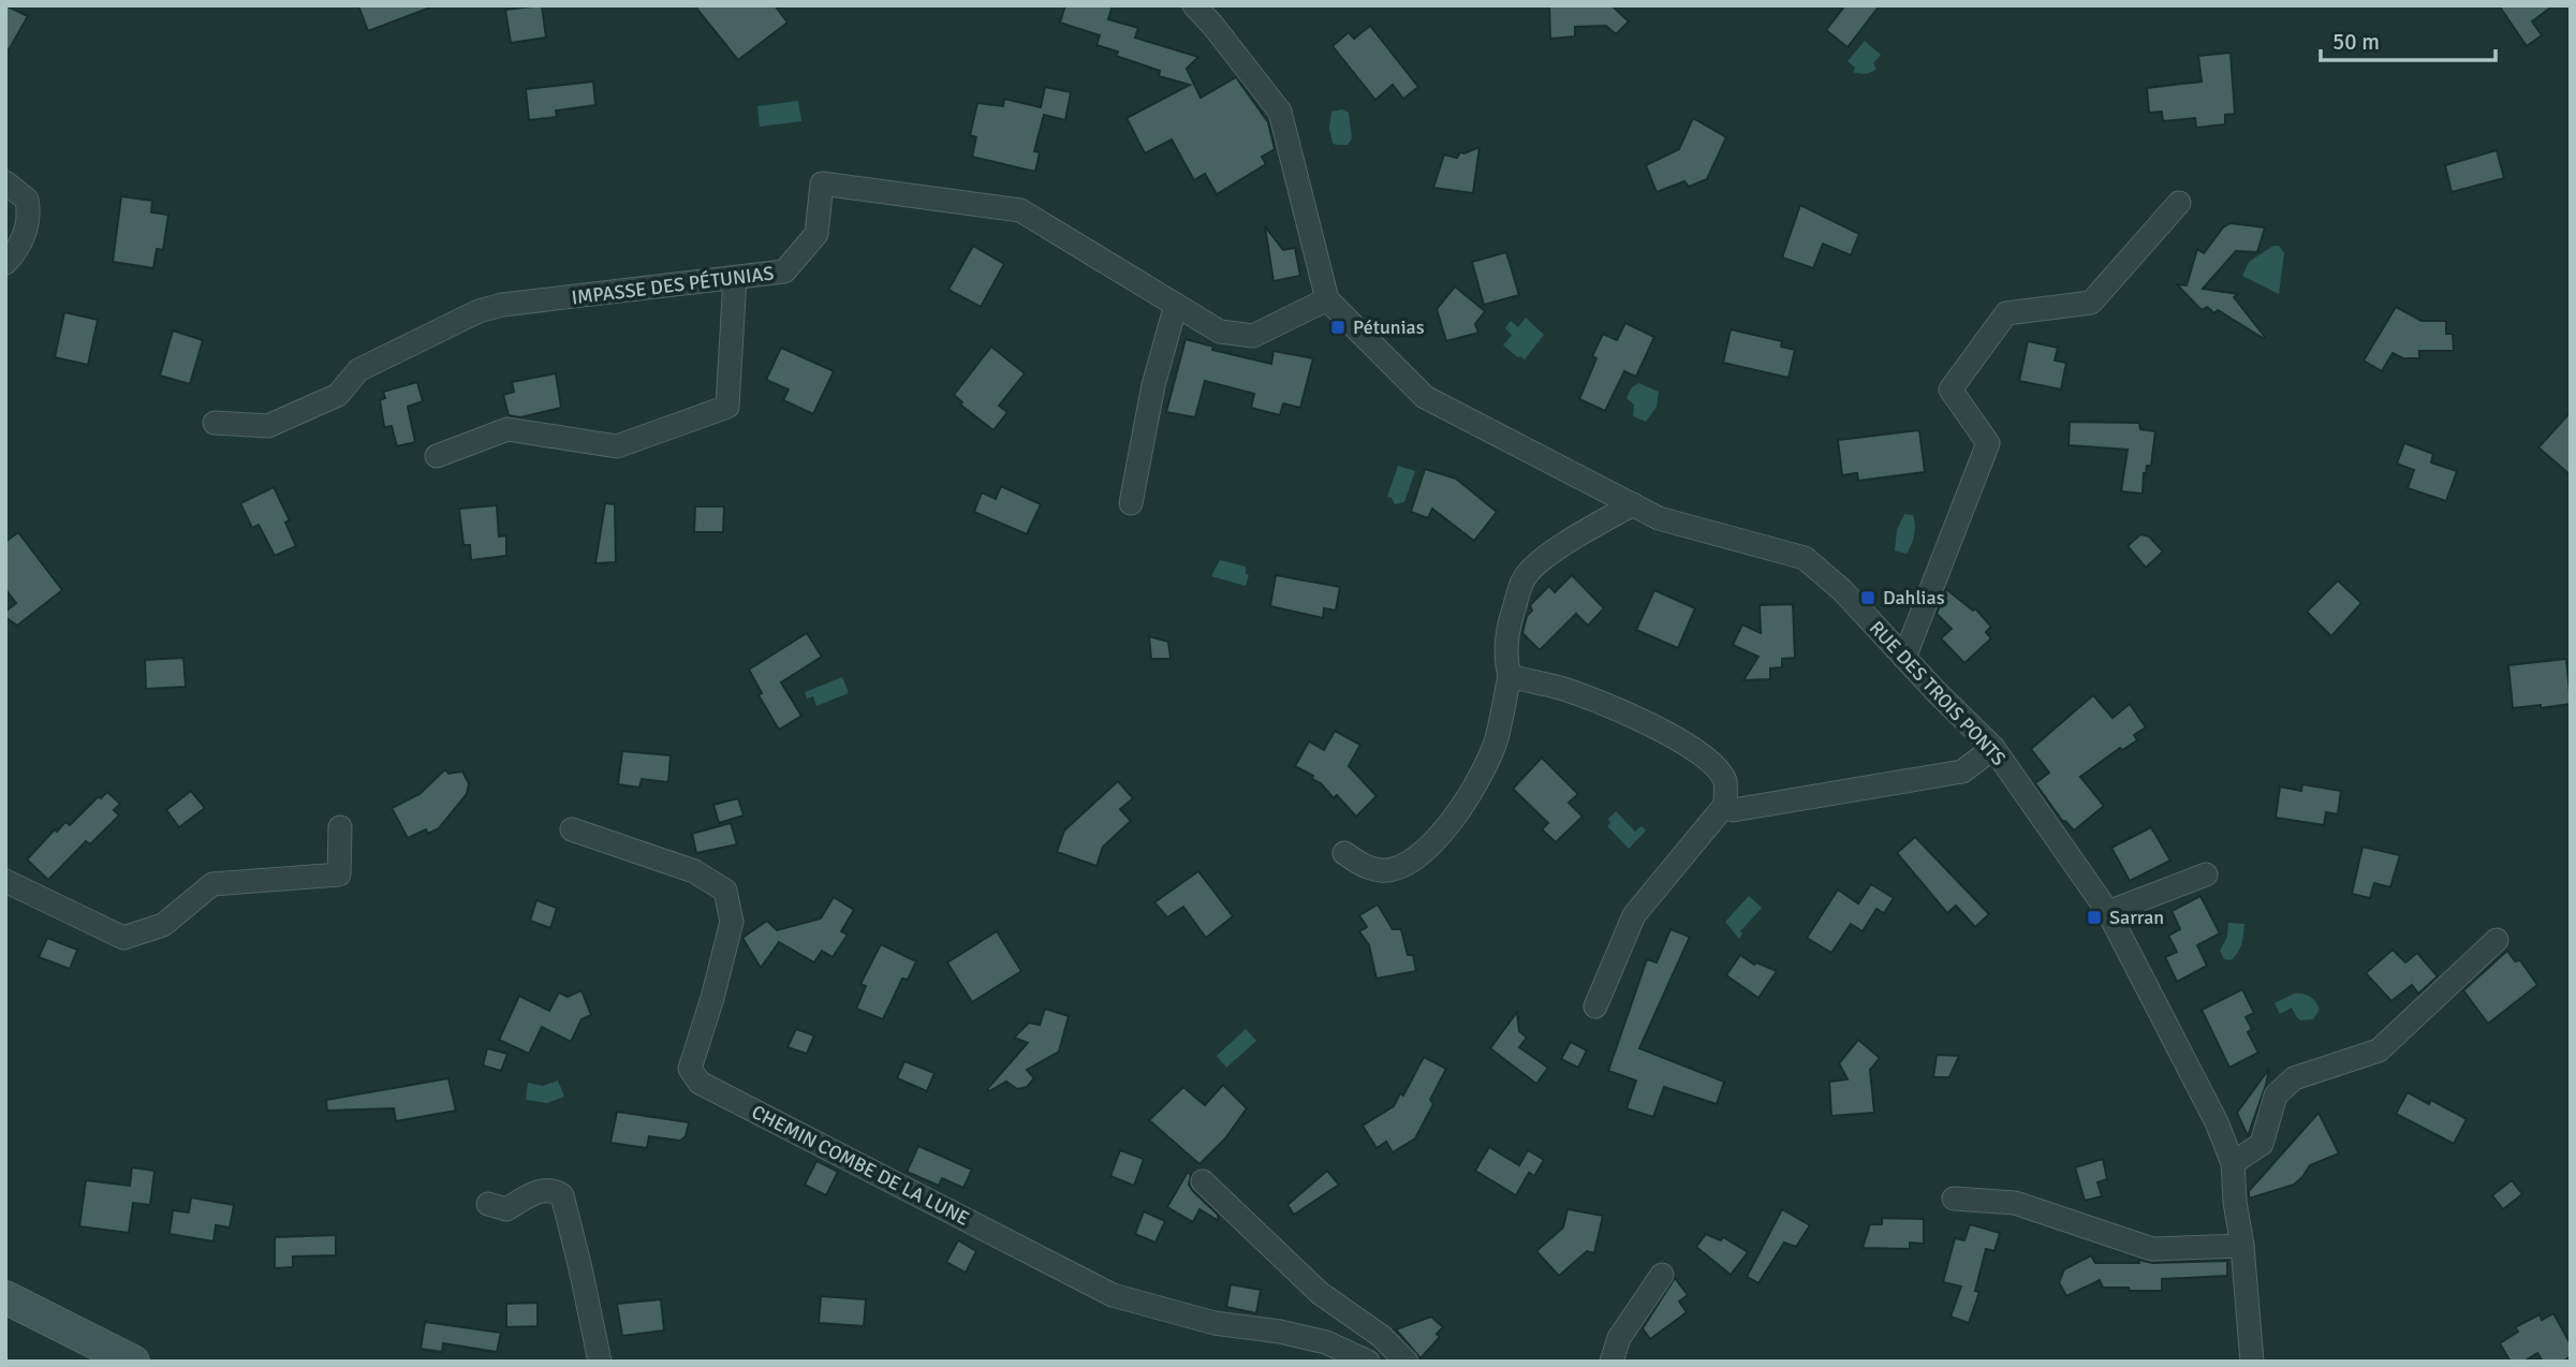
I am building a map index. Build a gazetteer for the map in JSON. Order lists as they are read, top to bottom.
{
  "streets": {
    "street": ["IMPASSE DES PÉTUNIAS", "RUE DES TROIS PONTS", "CHEMIN COMBE DE LA LUNE"]
  },
  "crossings": [
    ["IMPASSE DES PÉTUNIAS", "RUE DES TROIS PONTS"]
  ],
  "places": {
    "transit": ["Pétunias", "Dahlias", "Sarran"]
  },
  "scale_bar": "50 m"
}
